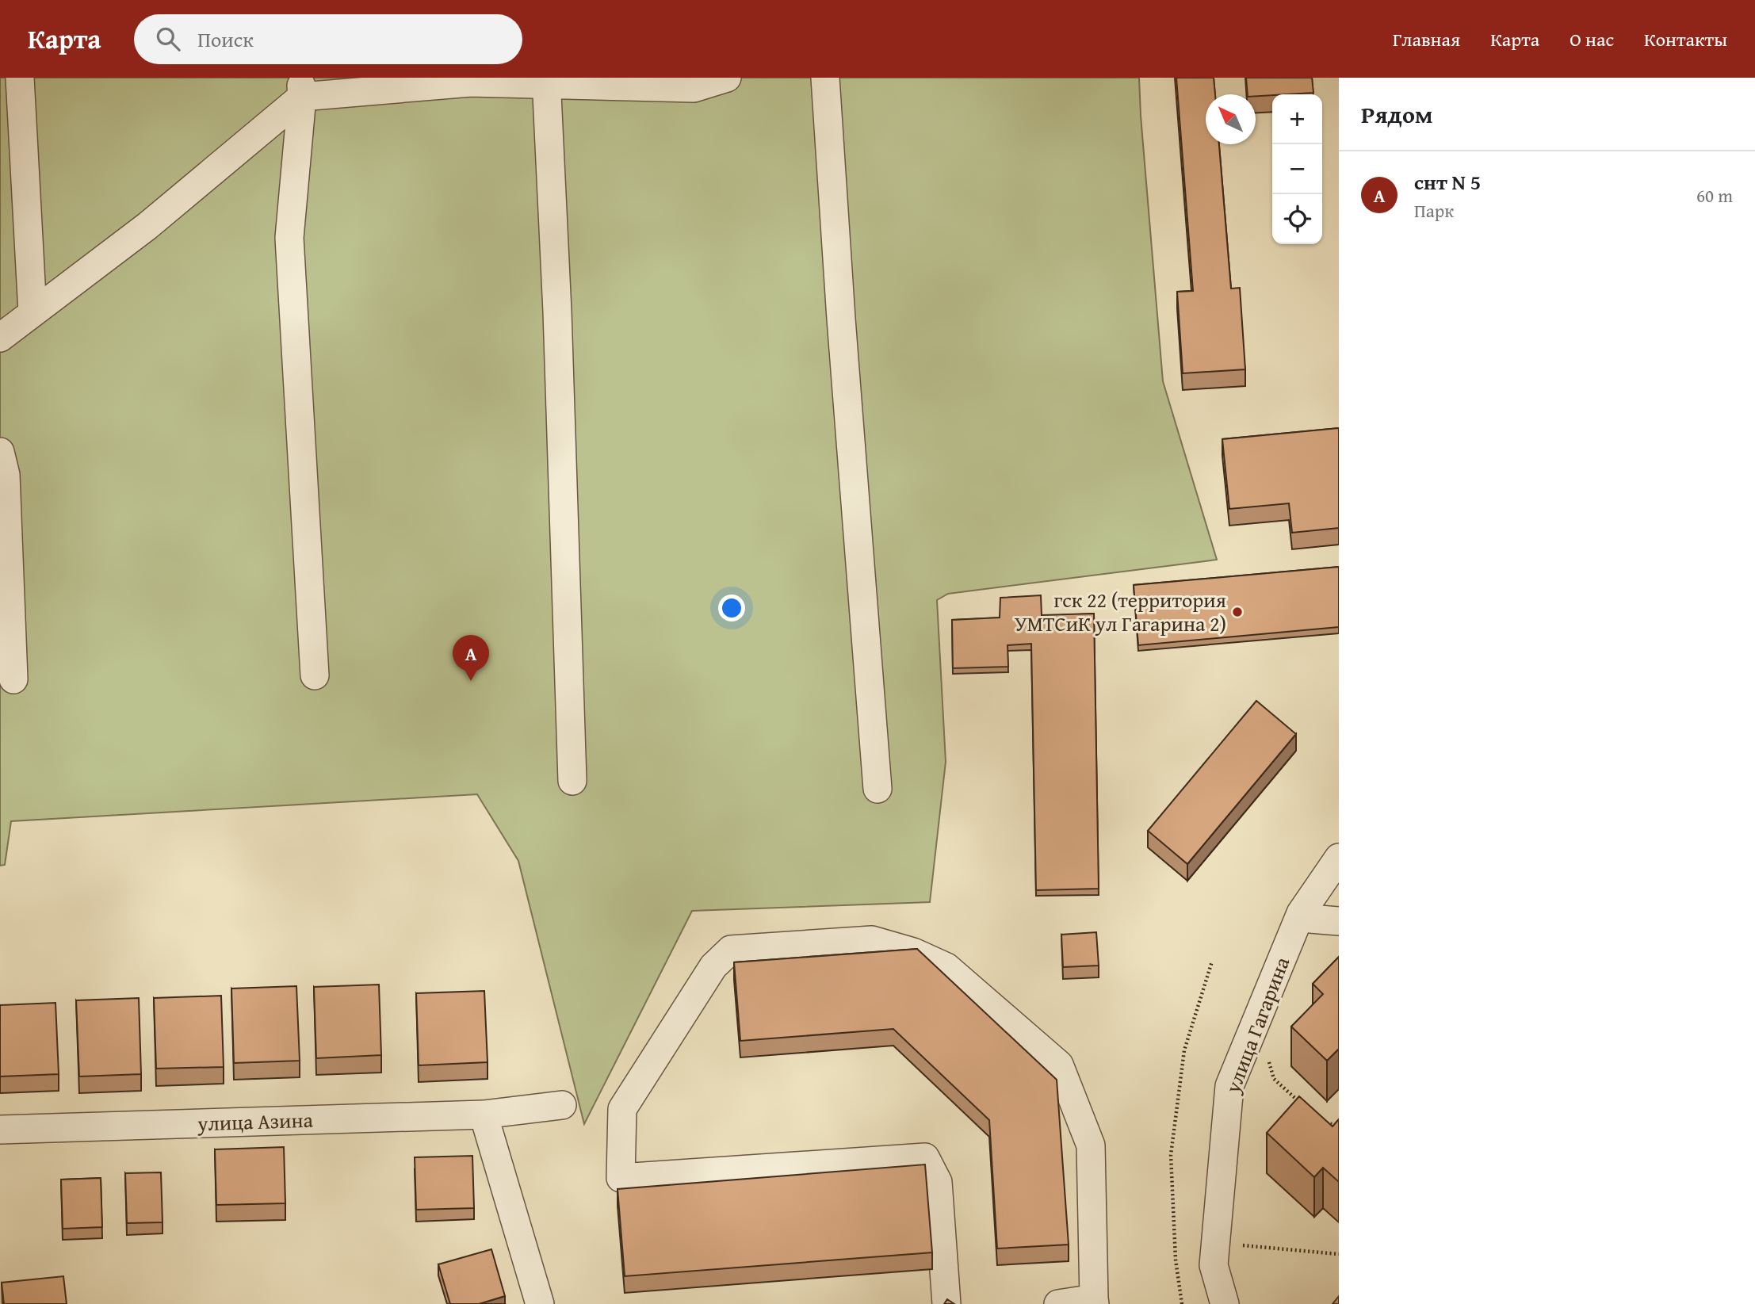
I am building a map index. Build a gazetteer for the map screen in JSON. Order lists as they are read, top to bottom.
{
  "streets": {
    "street": ["улица Гагарина", "улица Азина"]
  },
  "places": ["гск 22 (территория УМТСиК ул Гагарина 2)"],
  "north": "top left",
  "page": {
    "header": "Карта",
    "search": "Поиск",
    "nav": [
      "Главная",
      "Карта",
      "О нас",
      "Контакты"
    ],
    "heading": "Рядом",
    "map_buttons": ["+", "−"],
    "list": [
      {
        "mark": "A",
        "name": "снт N 5",
        "note": "Парк",
        "value": "60 m"
      }
    ],
    "pins": "A"
  }
}
